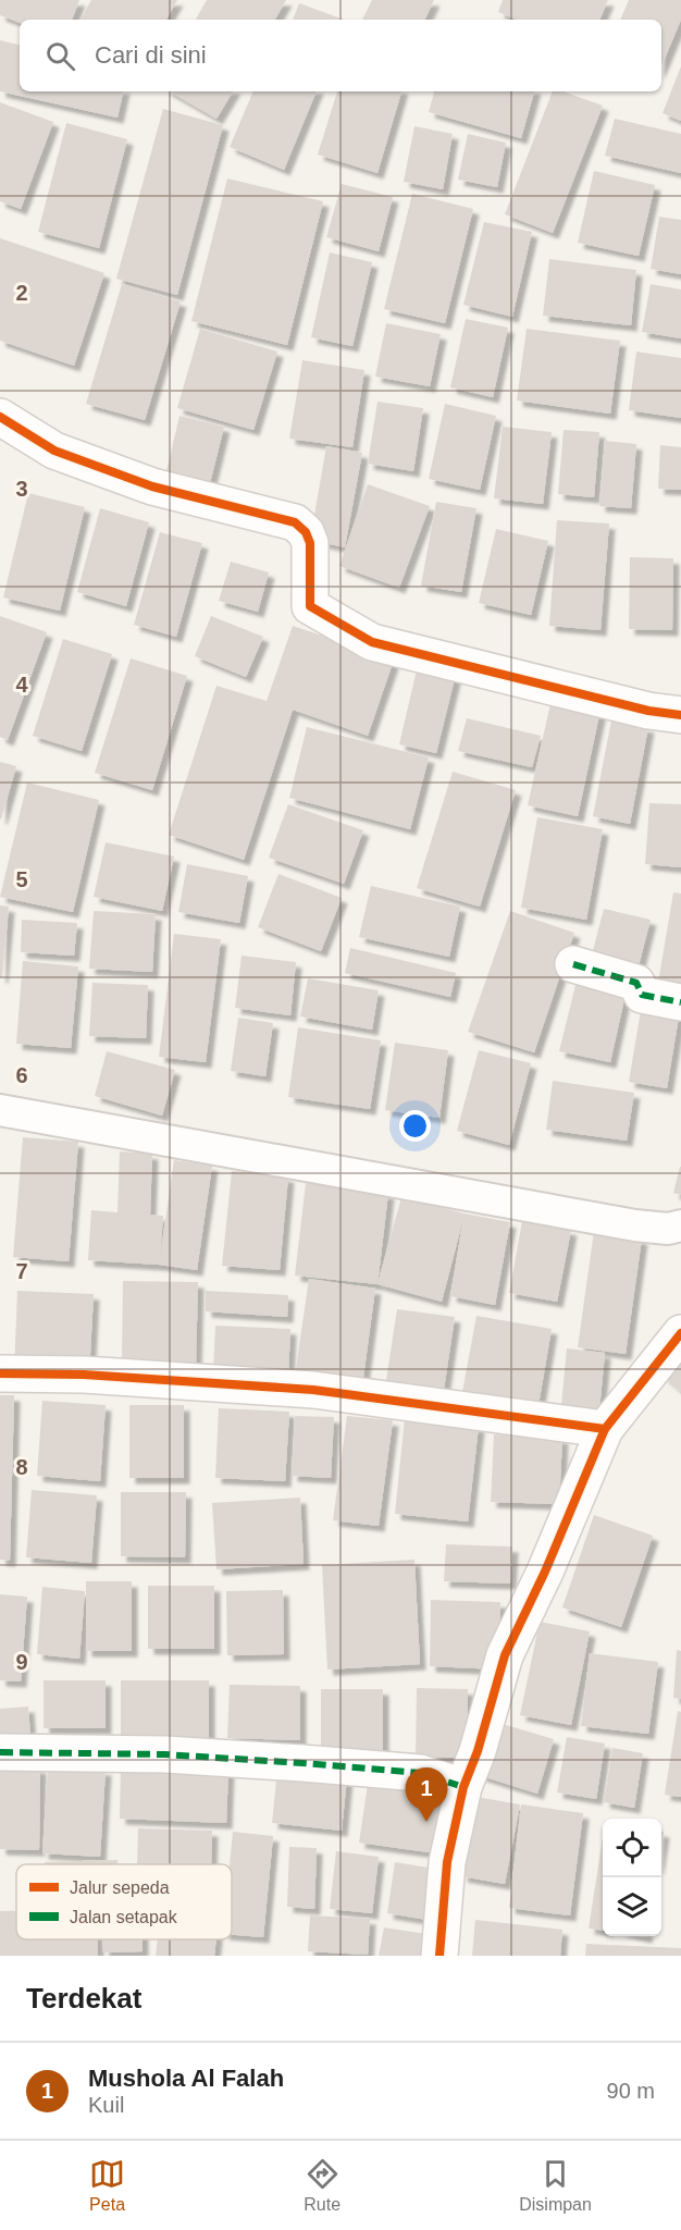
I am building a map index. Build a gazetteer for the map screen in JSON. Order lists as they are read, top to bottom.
{
  "legend": ["Jalur sepeda", "Jalan setapak"],
  "page": {
    "search": "Cari di sini",
    "pins": "1",
    "heading": "Terdekat",
    "list": [
      {
        "mark": "1",
        "name": "Mushola Al Falah",
        "note": "Kuil",
        "value": "90 m"
      }
    ],
    "nav": ["Peta", "Rute", "Disimpan"]
  },
  "grid": {
    "rows": [
      "2",
      "3",
      "4",
      "5",
      "6",
      "7",
      "8",
      "9"
    ]
  }
}
